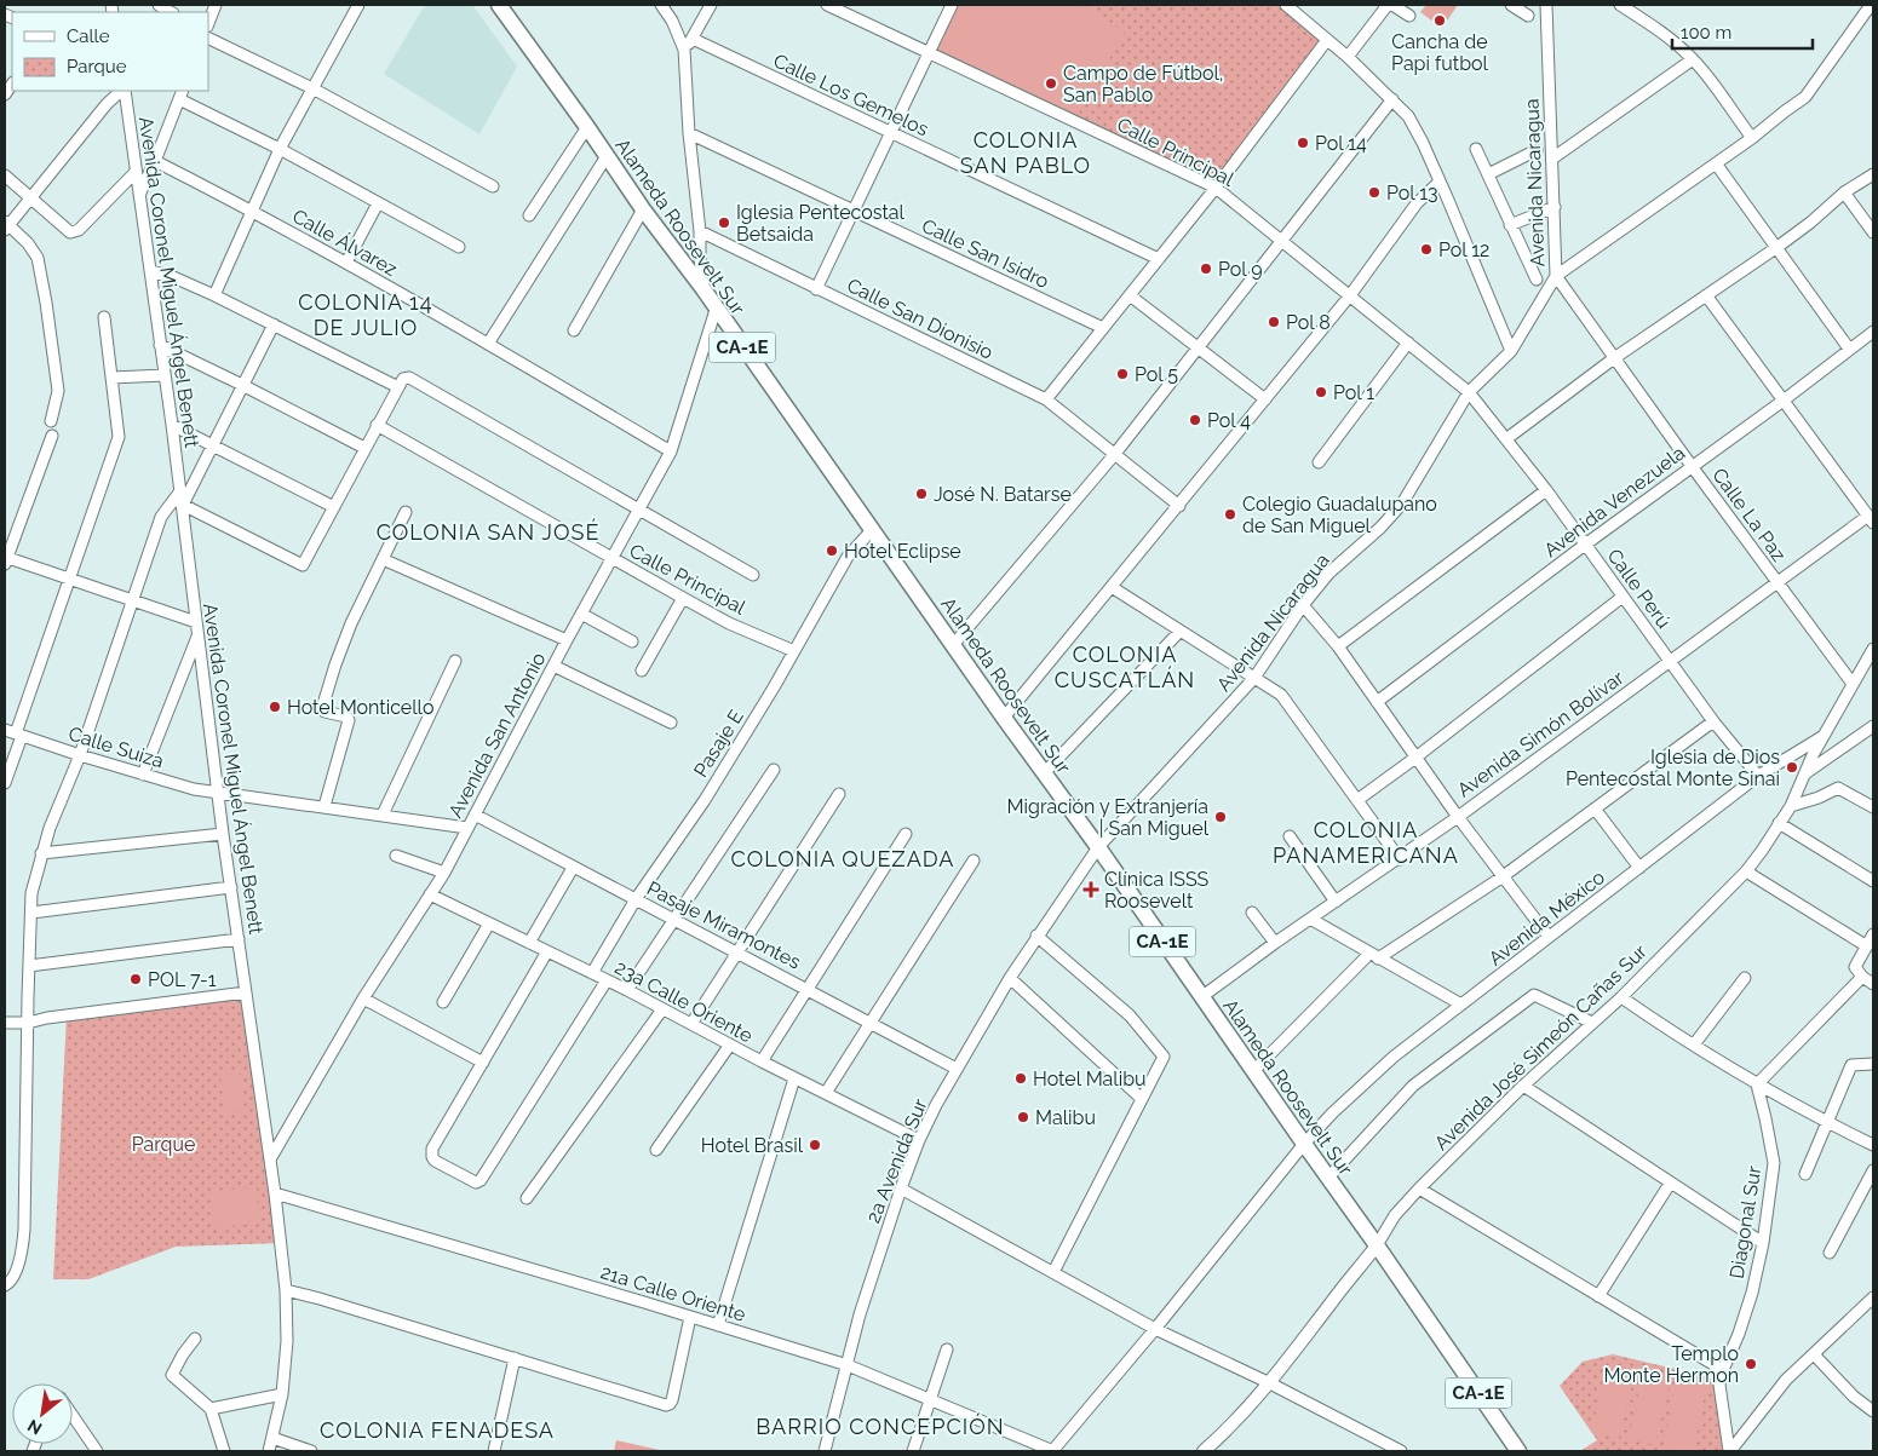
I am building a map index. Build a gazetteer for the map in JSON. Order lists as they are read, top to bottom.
{
  "streets": {
    "highway": ["Alameda Roosevelt Sur", "CA-1E"],
    "main road": ["Avenida José Simeón Cañas Sur"],
    "street": [
      "Calle Los Gemelos",
      "Calle Principal",
      "Avenida Nicaragua",
      "Calle Álvarez",
      "Calle San Isidro",
      "Avenida Coronel Miguel Ángel Benett",
      "Calle San Dionisio",
      "Avenida Venezuela",
      "Calle La Paz",
      "Calle Perú",
      "Avenida Simón Bolívar",
      "Avenida San Antonio",
      "Pasaje E",
      "Calle Suiza",
      "Avenida México",
      "Pasaje Miramontes",
      "23a Calle Oriente",
      "2a Avenida Sur",
      "Diagonal Sur",
      "21a Calle Oriente"
    ]
  },
  "crossings": [
    ["Calle Principal", "Avenida Nicaragua"],
    ["Calle Principal", "Calle Perú"],
    ["Calle Principal", "Avenida San Antonio"],
    ["Calle Principal", "Pasaje E"],
    ["Avenida Nicaragua", "Alameda Roosevelt Sur"],
    ["Avenida Nicaragua", "Calle La Paz"],
    ["Avenida Nicaragua", "Calle Perú"],
    ["Avenida Nicaragua", "2a Avenida Sur"],
    ["Alameda Roosevelt Sur", "Avenida Simón Bolívar"],
    ["Alameda Roosevelt Sur", "Avenida San Antonio"],
    ["Alameda Roosevelt Sur", "Pasaje E"],
    ["Alameda Roosevelt Sur", "Avenida México"],
    ["Alameda Roosevelt Sur", "Avenida José Simeón Cañas Sur"],
    ["Alameda Roosevelt Sur", "2a Avenida Sur"],
    ["Calle Álvarez", "Avenida San Antonio"],
    ["Avenida Coronel Miguel Ángel Benett", "Avenida San Antonio"],
    ["Avenida Coronel Miguel Ángel Benett", "Calle Suiza"],
    ["Avenida Coronel Miguel Ángel Benett", "21a Calle Oriente"],
    ["Avenida Venezuela", "Calle La Paz"],
    ["Avenida Venezuela", "Calle Perú"],
    ["Calle La Paz", "Avenida Simón Bolívar"],
    ["Calle La Paz", "Avenida José Simeón Cañas Sur"],
    ["Calle Perú", "Avenida Simón Bolívar"],
    ["Calle Perú", "Avenida México"],
    ["Avenida San Antonio", "Calle Suiza"],
    ["Avenida San Antonio", "Pasaje Miramontes"],
    ["Avenida San Antonio", "23a Calle Oriente"],
    ["Pasaje E", "Pasaje Miramontes"],
    ["Pasaje E", "23a Calle Oriente"],
    ["Avenida México", "Avenida José Simeón Cañas Sur"],
    ["Avenida México", "21a Calle Oriente"],
    ["Pasaje Miramontes", "2a Avenida Sur"],
    ["23a Calle Oriente", "2a Avenida Sur"],
    ["2a Avenida Sur", "21a Calle Oriente"]
  ],
  "districts": [
    "COLONIA SAN PABLO",
    "COLONIA 14 DE JULIO",
    "COLONIA SAN JOSÉ",
    "COLONIA CUSCATLÁN",
    "COLONIA PANAMERICANA",
    "COLONIA QUEZADA",
    "BARRIO CONCEPCIÓN",
    "COLONIA FENADESA"
  ],
  "parks": ["Parque"],
  "places": {
    "other": [
      "Cancha de Papi futbol",
      "Campo de Fútbol, San Pablo",
      "Pol 14",
      "Pol 13",
      "Iglesia Pentecostal Betsaida",
      "Pol 12",
      "Pol 9",
      "Pol 8",
      "Pol 5",
      "Pol 1",
      "Pol 4",
      "José N. Batarse",
      "Colegio Guadalupano de San Miguel",
      "Hotel Eclipse",
      "Hotel Monticello",
      "Iglesia de Dios Pentecostal Monte Sinai",
      "Migración y Extranjería | San Miguel",
      "POL 7-1",
      "Hotel Malibu",
      "Malibu",
      "Hotel Brasil",
      "Templo Monte Hermon"
    ],
    "health": ["Clínica ISSS Roosevelt"]
  },
  "legend": ["Calle", "Parque"],
  "scale_bar": "100 m",
  "north": "bottom left"
}
